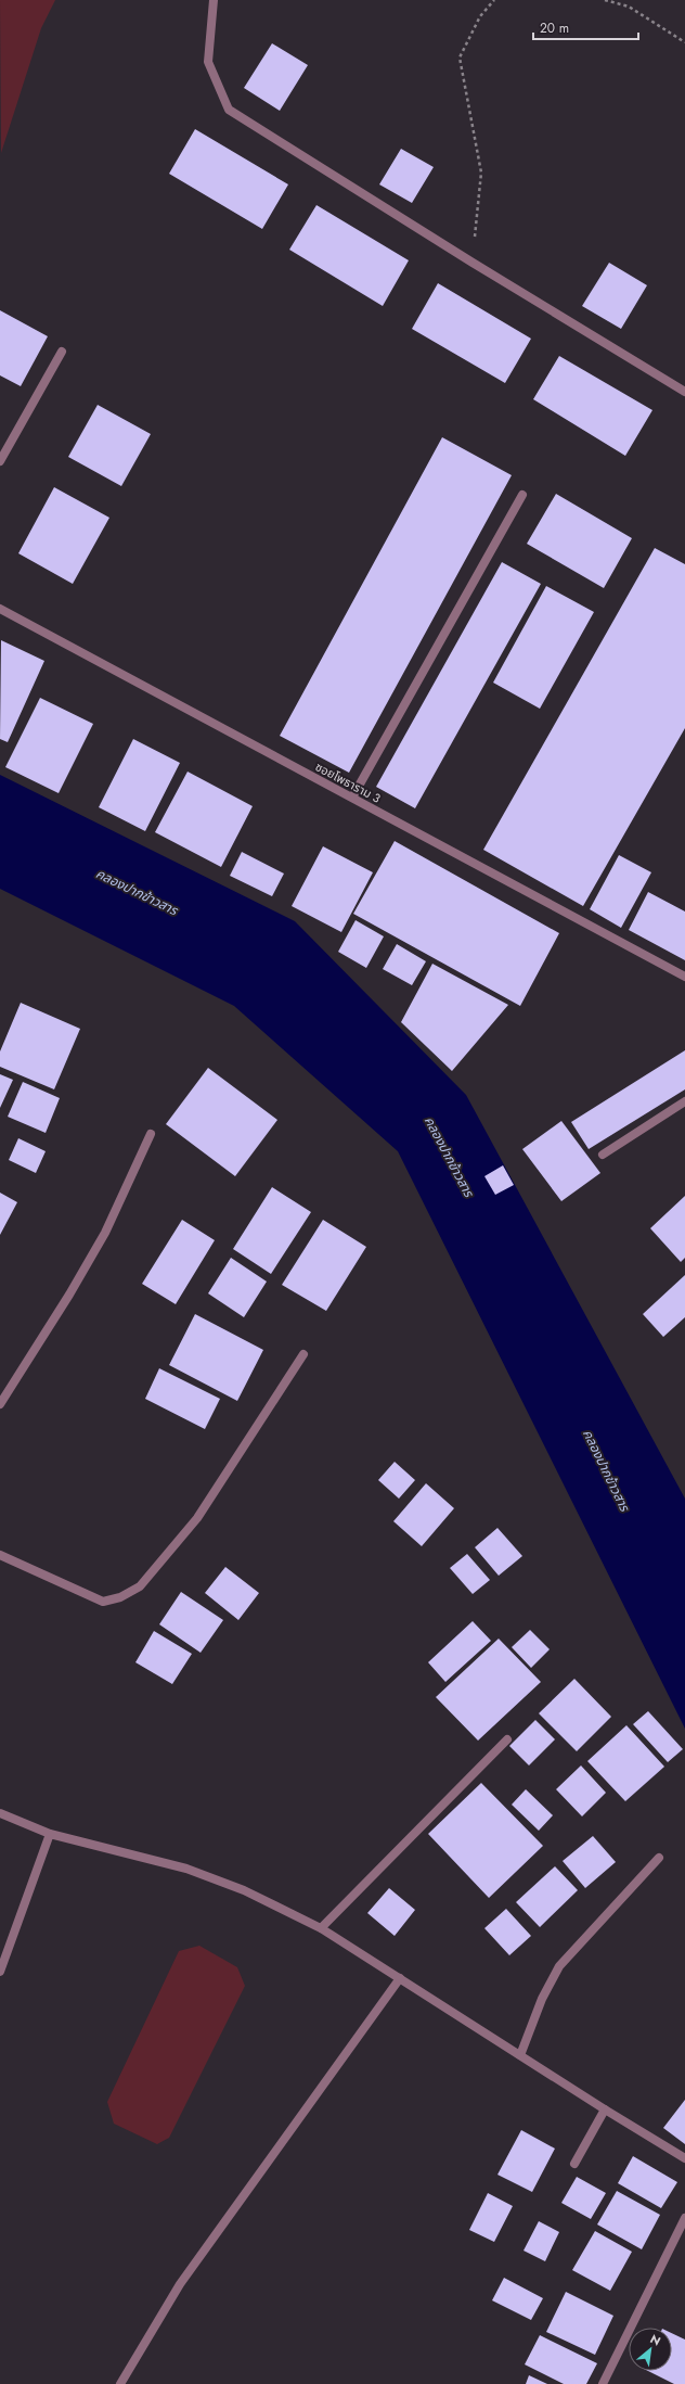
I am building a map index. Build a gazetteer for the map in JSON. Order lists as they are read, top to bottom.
{
  "streets": {
    "street": ["ซอยโพธาราม 3"]
  },
  "water": ["คลองปากข้าวสาร"],
  "scale_bar": "20 m",
  "north": "top right"
}
